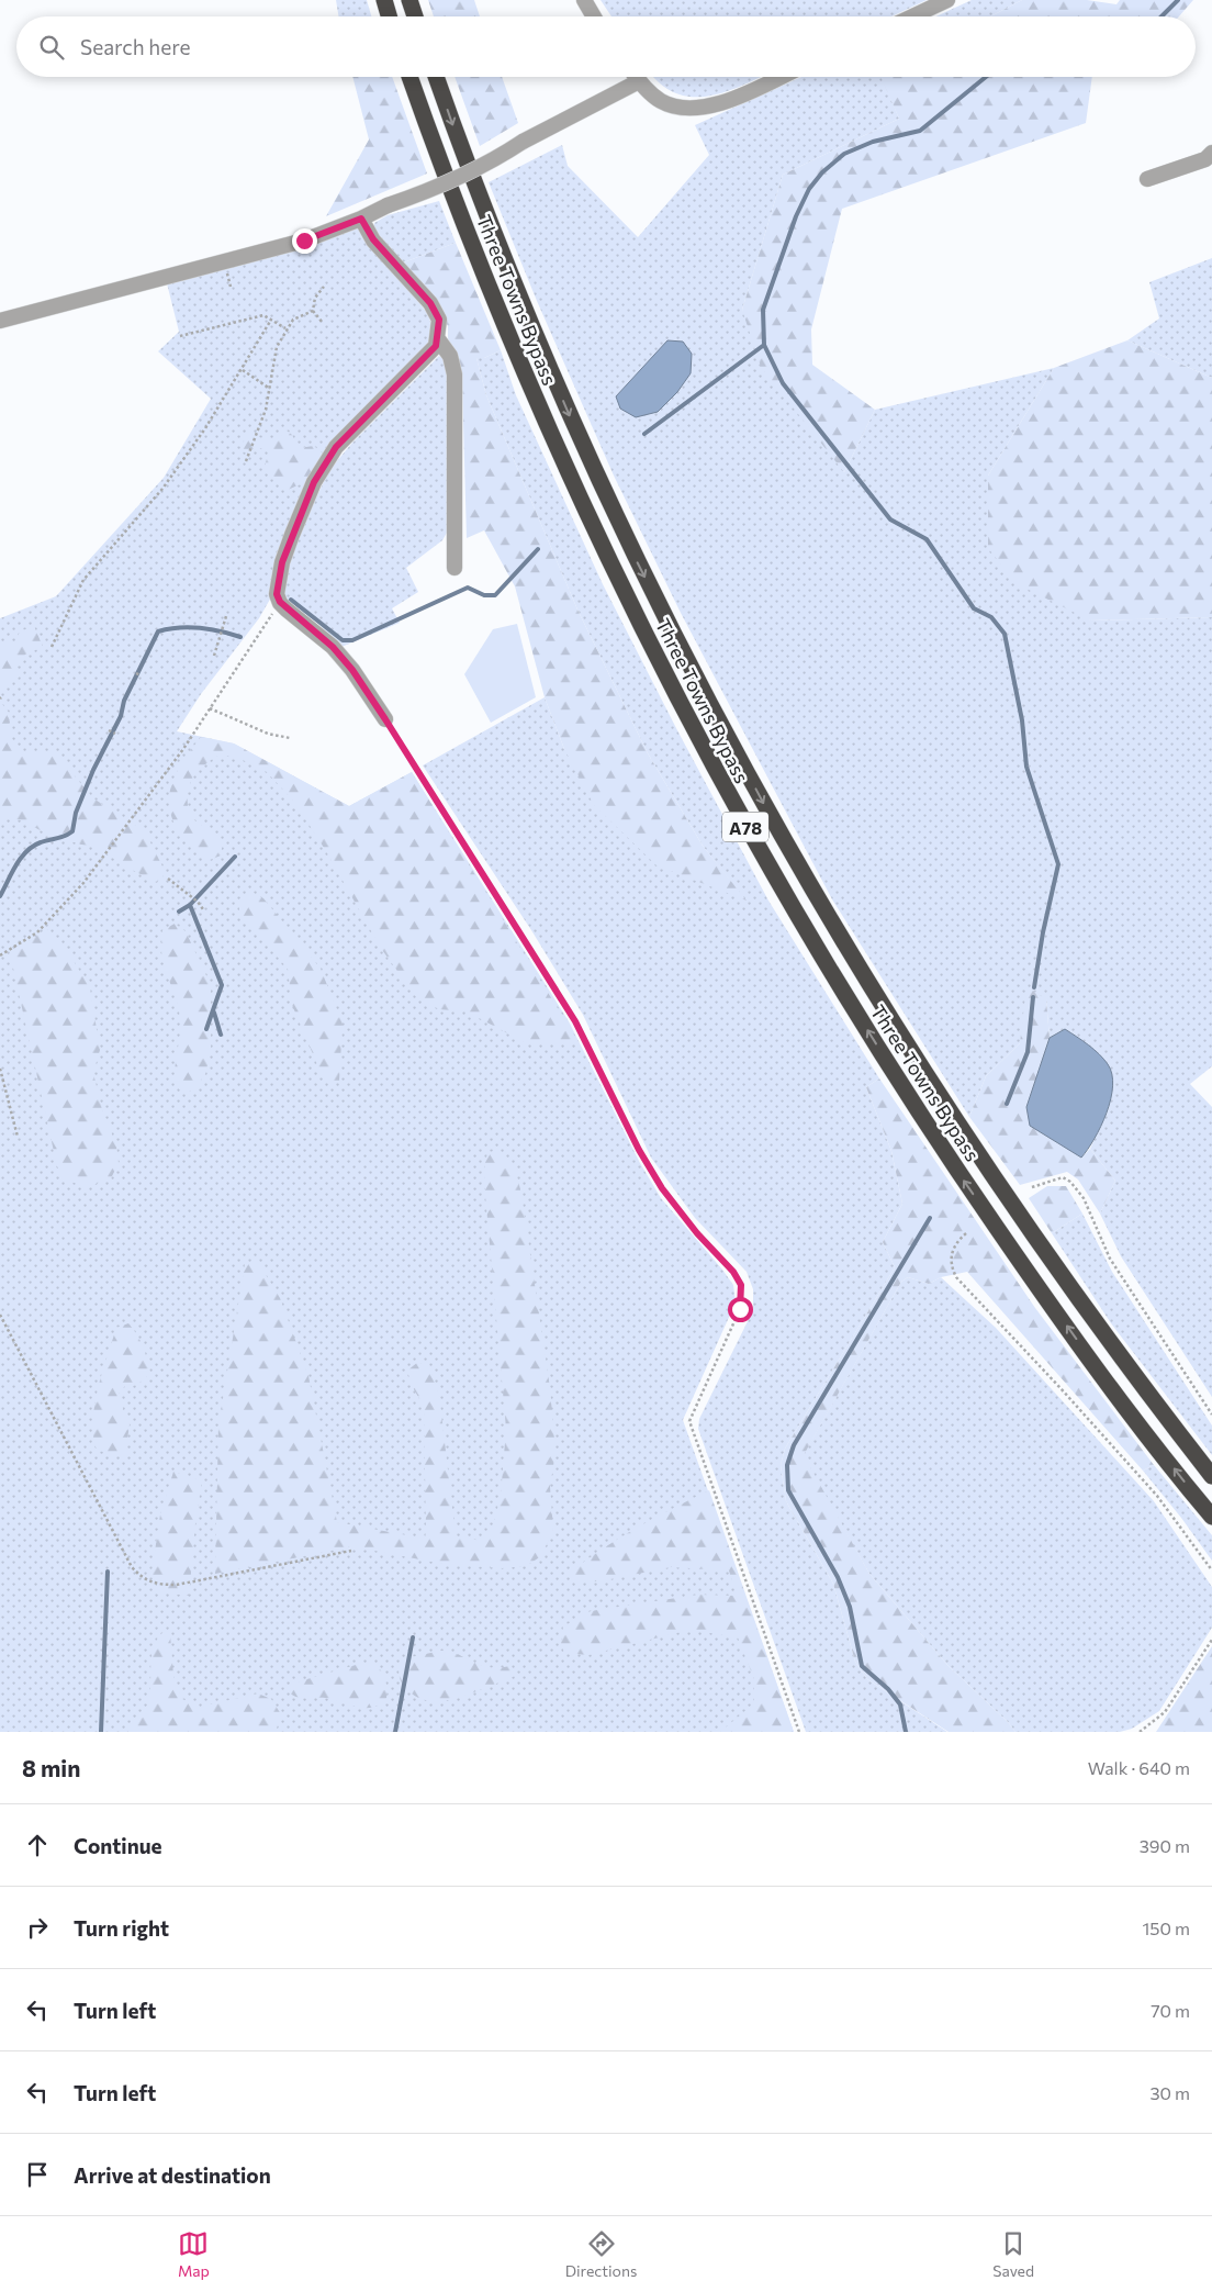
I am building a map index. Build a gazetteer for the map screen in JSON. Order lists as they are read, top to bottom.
{
  "streets": {
    "highway": ["Three Towns Bypass", "A78"]
  },
  "page": {
    "search": "Search here",
    "heading": ["8 min", "Walk · 640 m"],
    "list": [
      ["Continue", "390 m"],
      ["Turn right", "150 m"],
      ["Turn left", "70 m"],
      ["Turn left", "30 m"],
      "Arrive at destination"
    ],
    "nav": ["Map", "Directions", "Saved"]
  }
}
